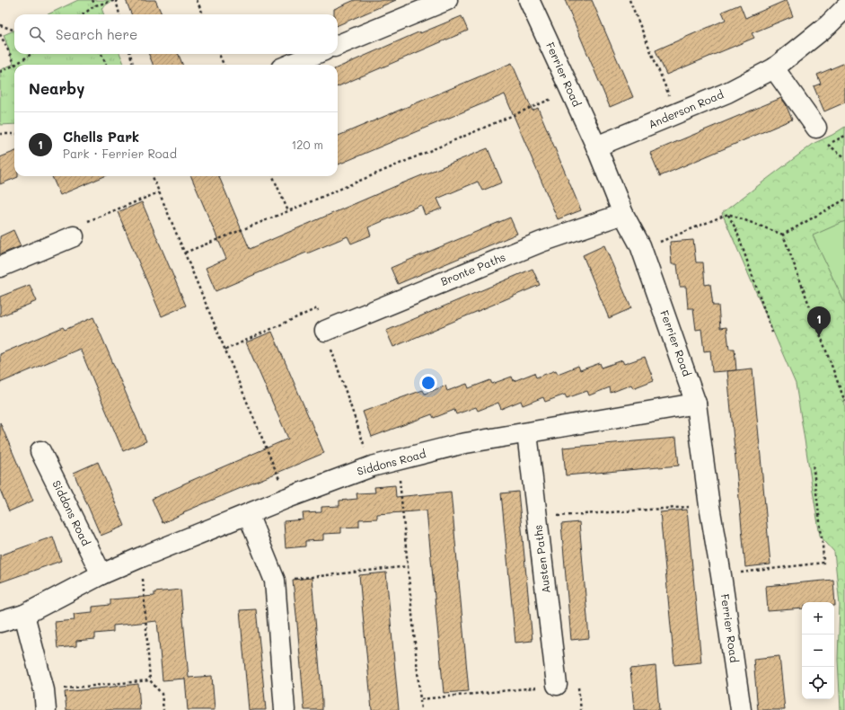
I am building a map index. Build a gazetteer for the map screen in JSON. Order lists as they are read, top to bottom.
{
  "streets": {
    "street": [
      "Ferrier Road",
      "Anderson Road",
      "Bronte Paths",
      "Siddons Road",
      "Austen Paths"
    ]
  },
  "crossings": [
    ["Ferrier Road", "Anderson Road"],
    ["Ferrier Road", "Bronte Paths"],
    ["Ferrier Road", "Siddons Road"],
    ["Siddons Road", "Austen Paths"]
  ],
  "page": {
    "search": "Search here",
    "heading": "Nearby",
    "list": [
      {
        "mark": "1",
        "name": "Chells Park",
        "note": "Park · Ferrier Road",
        "value": "120 m"
      }
    ],
    "pins": "1",
    "map_buttons": ["+", "−"]
  }
}
